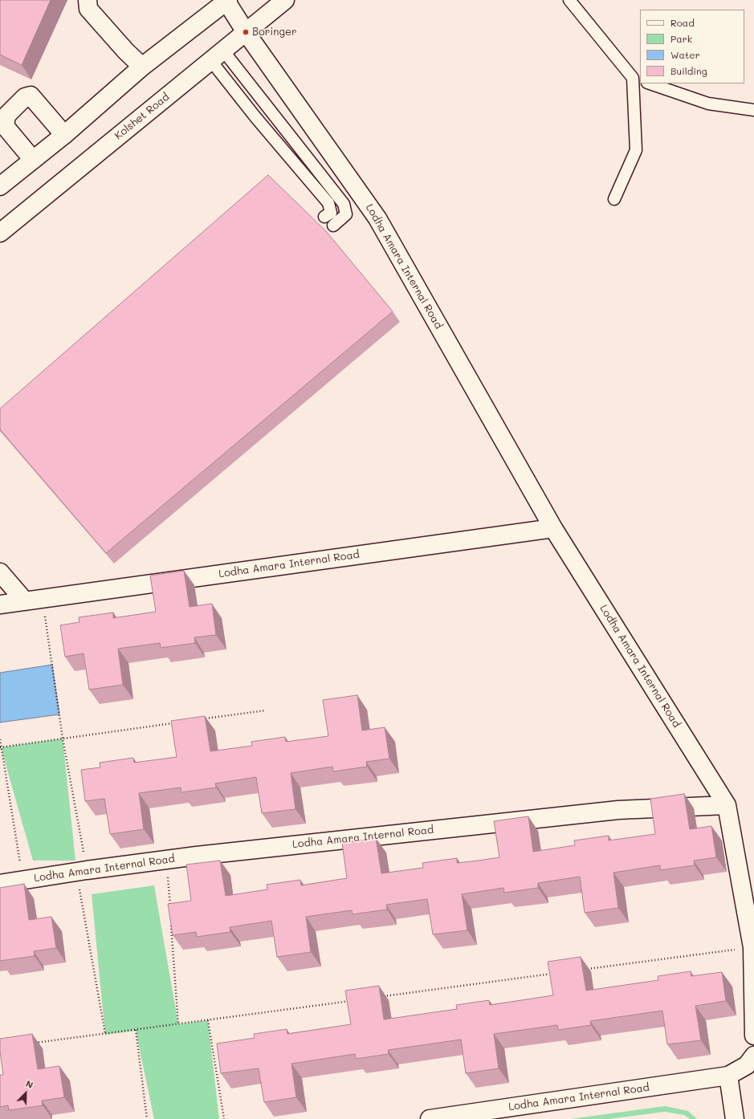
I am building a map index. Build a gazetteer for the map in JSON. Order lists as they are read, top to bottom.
{
  "streets": {
    "street": ["Kolshet Road", "Lodha Amara Internal Road"]
  },
  "crossings": [
    ["Kolshet Road", "Lodha Amara Internal Road"]
  ],
  "places": ["Boringer"],
  "legend": [
    "Road",
    "Park",
    "Water",
    "Building"
  ],
  "north": "top right"
}
